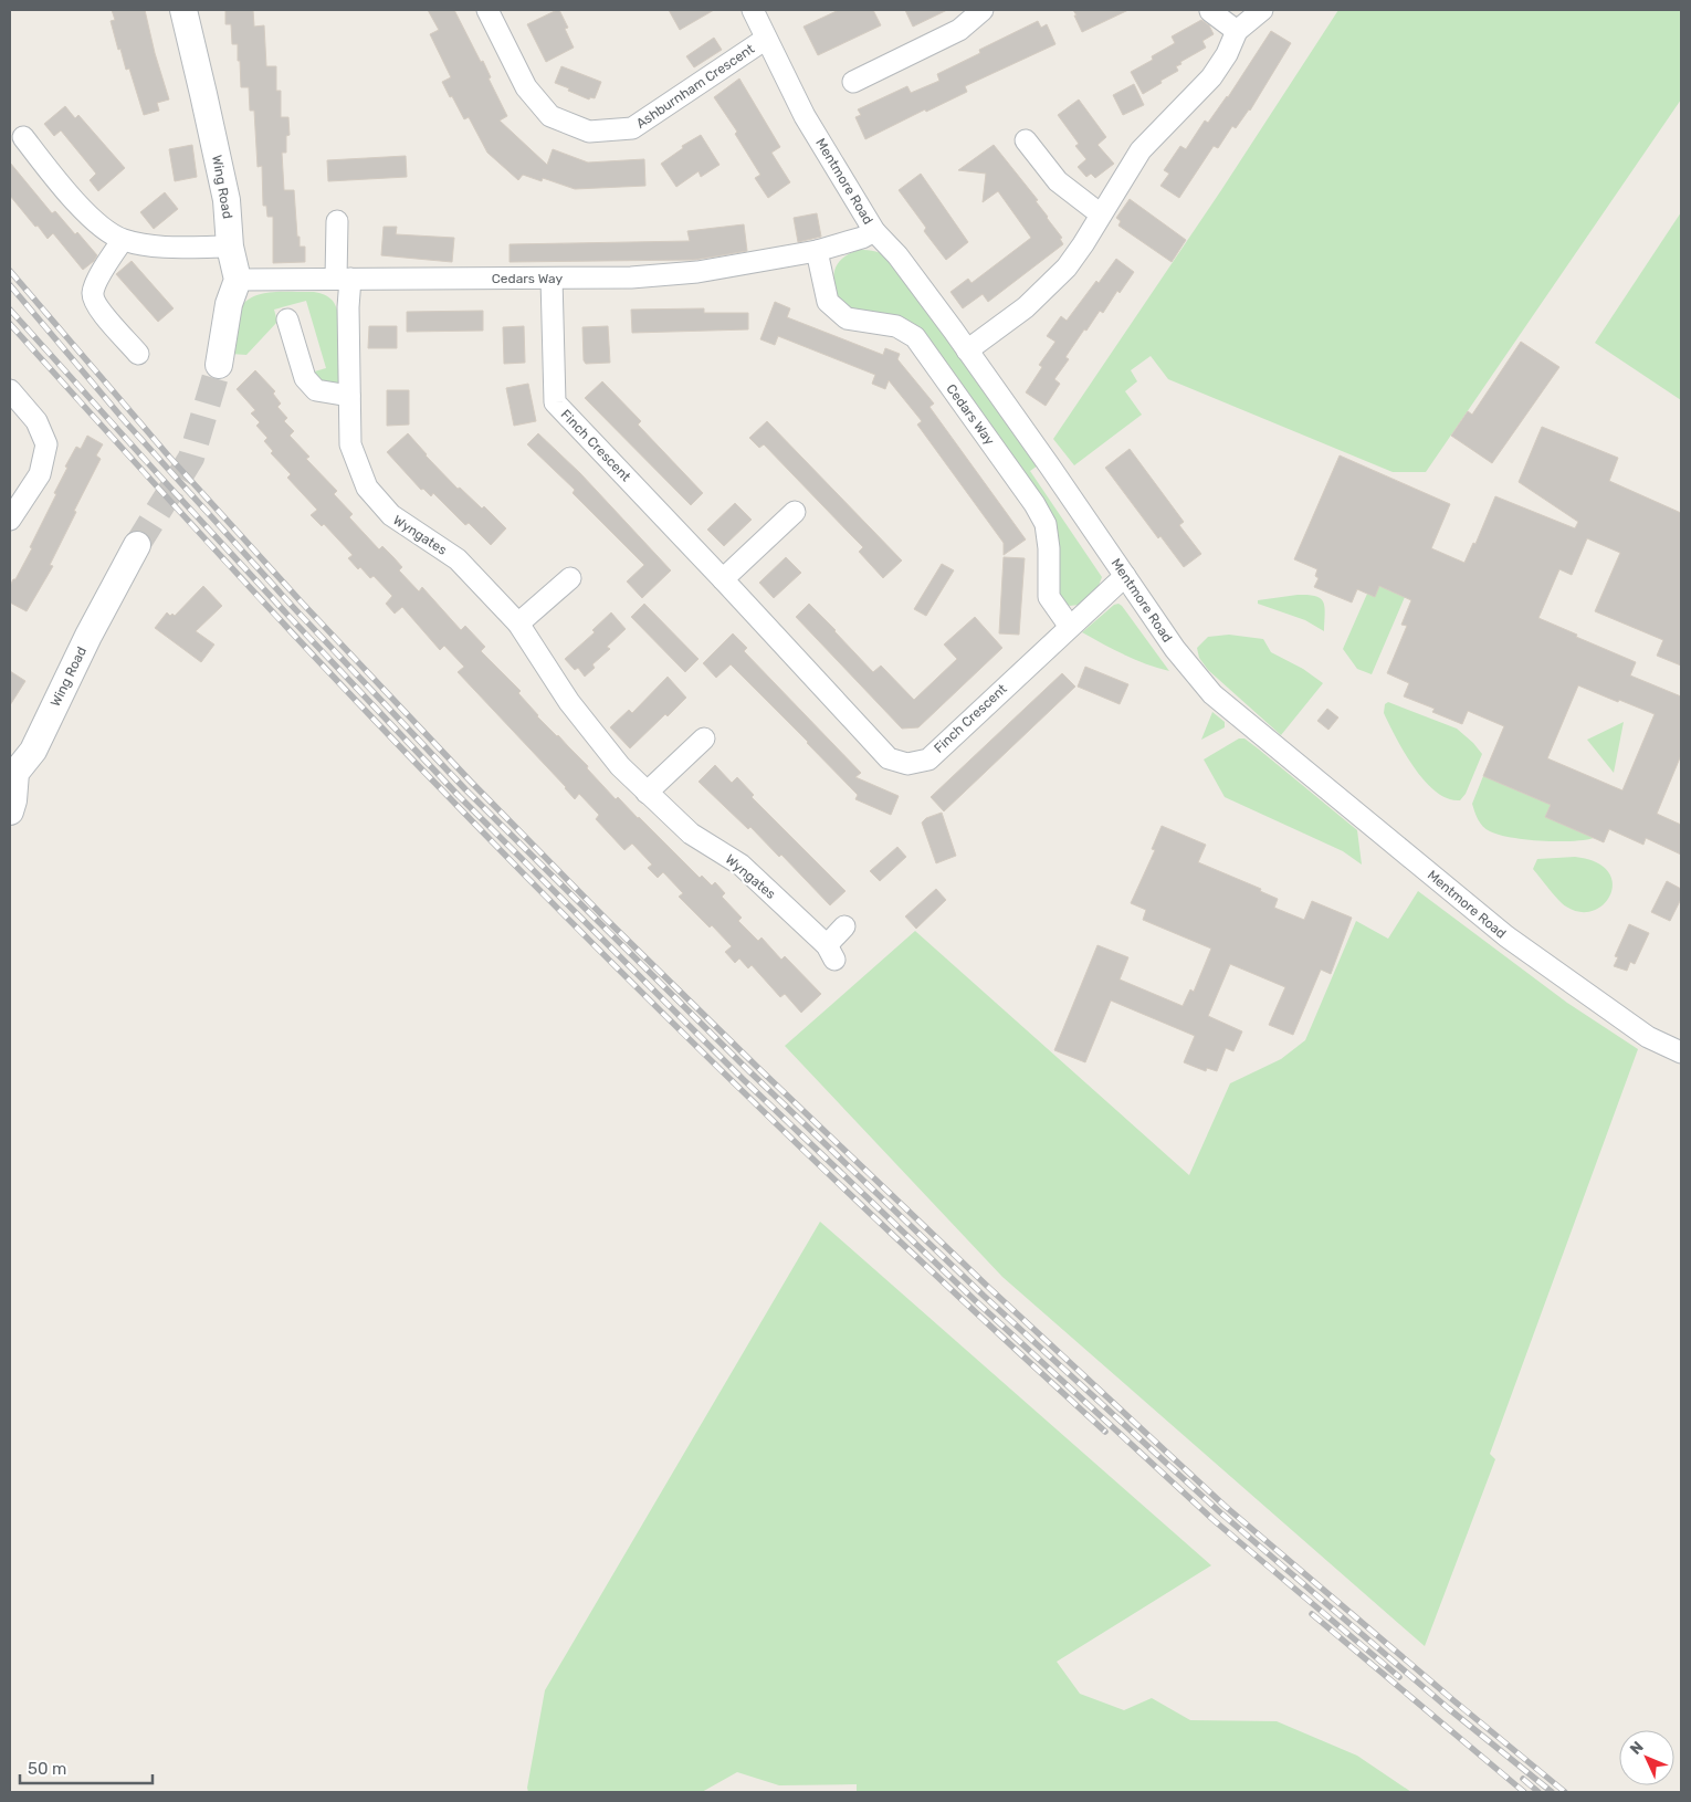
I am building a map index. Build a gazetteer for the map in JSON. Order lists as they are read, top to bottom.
{
  "streets": {
    "street": [
      "Ashburnham Crescent",
      "Mentmore Road",
      "Wing Road",
      "Cedars Way",
      "Finch Crescent",
      "Wyngates"
    ]
  },
  "crossings": [
    ["Ashburnham Crescent", "Mentmore Road"],
    ["Mentmore Road", "Cedars Way"],
    ["Mentmore Road", "Finch Crescent"],
    ["Wing Road", "Cedars Way"],
    ["Cedars Way", "Finch Crescent"],
    ["Cedars Way", "Wyngates"]
  ],
  "scale_bar": "50 m",
  "north": "top left"
}
